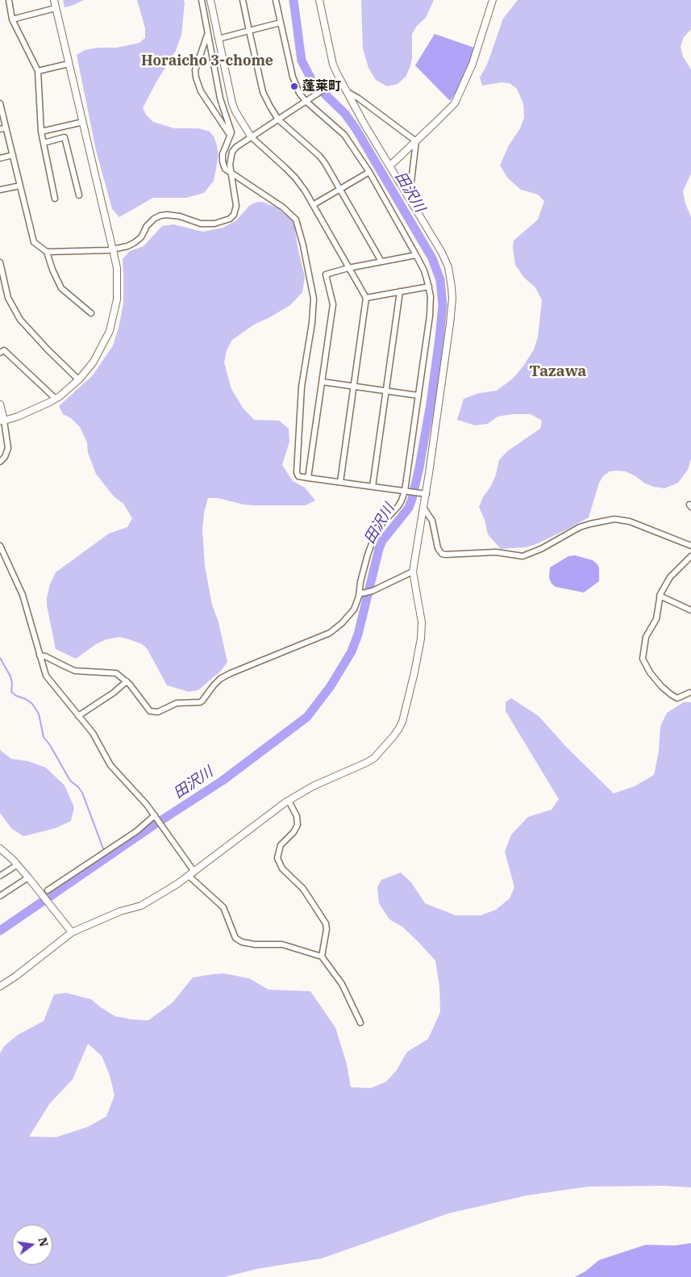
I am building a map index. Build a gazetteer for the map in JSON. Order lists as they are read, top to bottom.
{
  "districts": ["Horaicho 3-chome", "Tazawa"],
  "water": ["田沢川"],
  "places": ["蓬莱町"],
  "north": "right"
}
